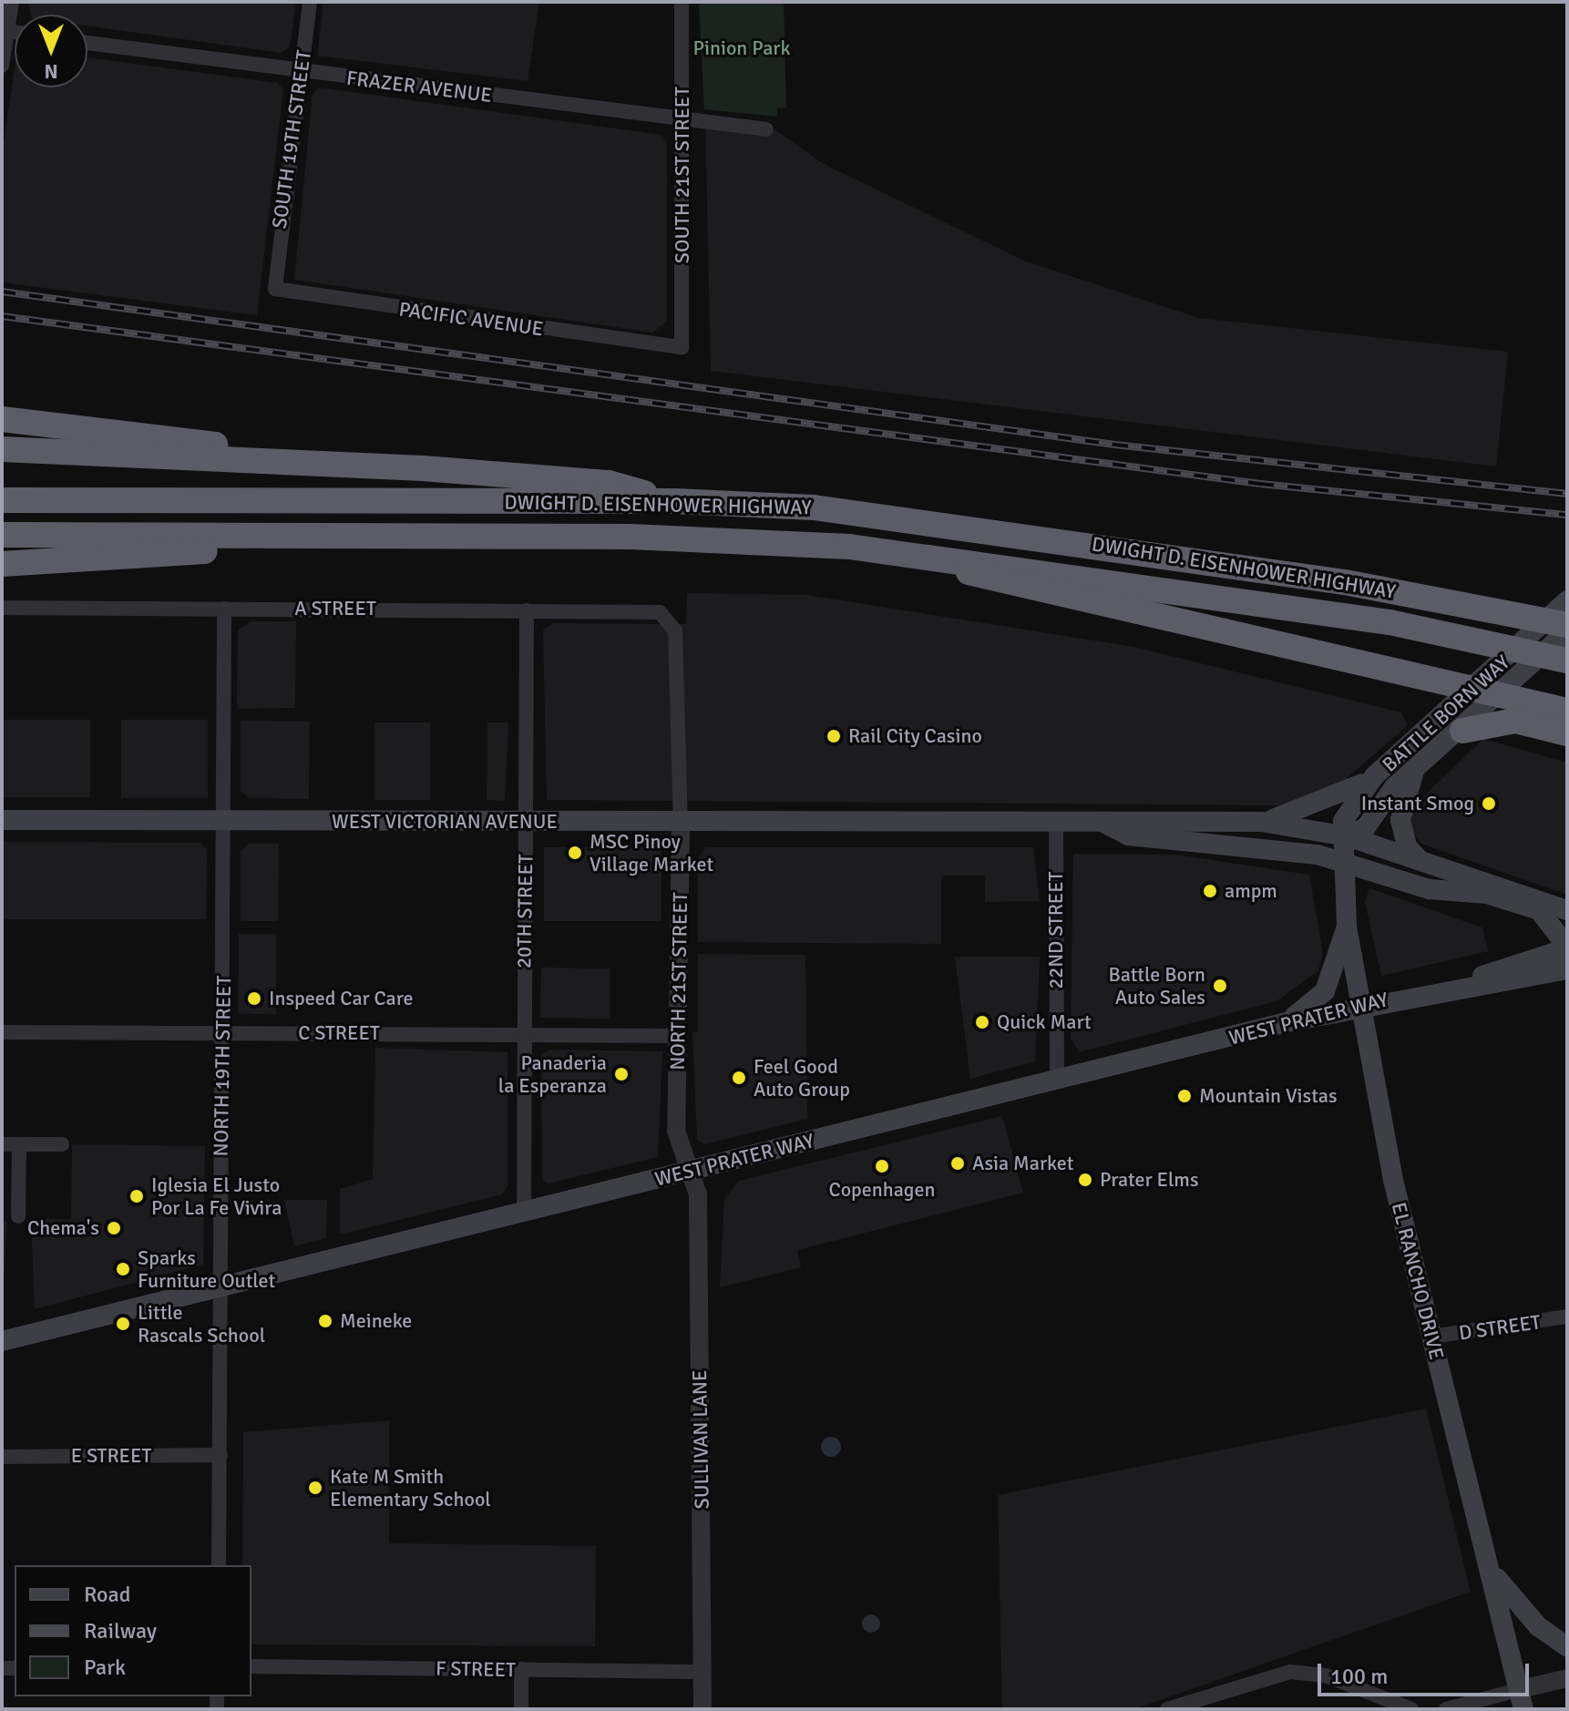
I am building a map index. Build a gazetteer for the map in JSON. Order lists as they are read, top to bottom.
{
  "streets": {
    "highway": ["DWIGHT D. EISENHOWER HIGHWAY"],
    "main road": [
      "BATTLE BORN WAY",
      "WEST VICTORIAN AVENUE",
      "WEST PRATER WAY",
      "EL RANCHO DRIVE"
    ],
    "street": [
      "FRAZER AVENUE",
      "SOUTH 19TH STREET",
      "SOUTH 21ST STREET",
      "PACIFIC AVENUE",
      "A STREET",
      "20TH STREET",
      "22ND STREET",
      "NORTH 21ST STREET",
      "C STREET",
      "NORTH 19TH STREET",
      "D STREET",
      "SULLIVAN LANE",
      "E STREET",
      "F STREET"
    ]
  },
  "crossings": [
    ["FRAZER AVENUE", "SOUTH 19TH STREET"],
    ["FRAZER AVENUE", "SOUTH 21ST STREET"],
    ["SOUTH 19TH STREET", "PACIFIC AVENUE"],
    ["SOUTH 21ST STREET", "PACIFIC AVENUE"],
    ["A STREET", "20TH STREET"],
    ["A STREET", "NORTH 21ST STREET"],
    ["A STREET", "NORTH 19TH STREET"],
    ["BATTLE BORN WAY", "WEST VICTORIAN AVENUE"],
    ["BATTLE BORN WAY", "EL RANCHO DRIVE"],
    ["WEST VICTORIAN AVENUE", "20TH STREET"],
    ["WEST VICTORIAN AVENUE", "22ND STREET"],
    ["WEST VICTORIAN AVENUE", "NORTH 21ST STREET"],
    ["WEST VICTORIAN AVENUE", "WEST PRATER WAY"],
    ["WEST VICTORIAN AVENUE", "NORTH 19TH STREET"],
    ["WEST VICTORIAN AVENUE", "EL RANCHO DRIVE"],
    ["20TH STREET", "WEST PRATER WAY"],
    ["20TH STREET", "C STREET"],
    ["22ND STREET", "WEST PRATER WAY"],
    ["NORTH 21ST STREET", "WEST PRATER WAY"],
    ["NORTH 21ST STREET", "C STREET"],
    ["NORTH 21ST STREET", "SULLIVAN LANE"],
    ["WEST PRATER WAY", "NORTH 19TH STREET"],
    ["WEST PRATER WAY", "EL RANCHO DRIVE"],
    ["WEST PRATER WAY", "SULLIVAN LANE"],
    ["C STREET", "NORTH 19TH STREET"],
    ["NORTH 19TH STREET", "E STREET"],
    ["EL RANCHO DRIVE", "D STREET"],
    ["SULLIVAN LANE", "F STREET"]
  ],
  "parks": ["Pinion Park"],
  "places": [
    "Rail City Casino",
    "Instant Smog",
    "MSC Pinoy Village Market",
    "ampm",
    "Battle Born Auto Sales",
    "Inspeed Car Care",
    "Quick Mart",
    "Panaderia la Esperanza",
    "Feel Good Auto Group",
    "Mountain Vistas",
    "Asia Market",
    "Copenhagen",
    "Prater Elms",
    "Iglesia El Justo Por La Fe Vivira",
    "Chema's",
    "Sparks Furniture Outlet",
    "Meineke",
    "Little Rascals School",
    "Kate M Smith Elementary School"
  ],
  "legend": ["Road", "Railway", "Park"],
  "scale_bar": "100 m",
  "north": "bottom"
}
